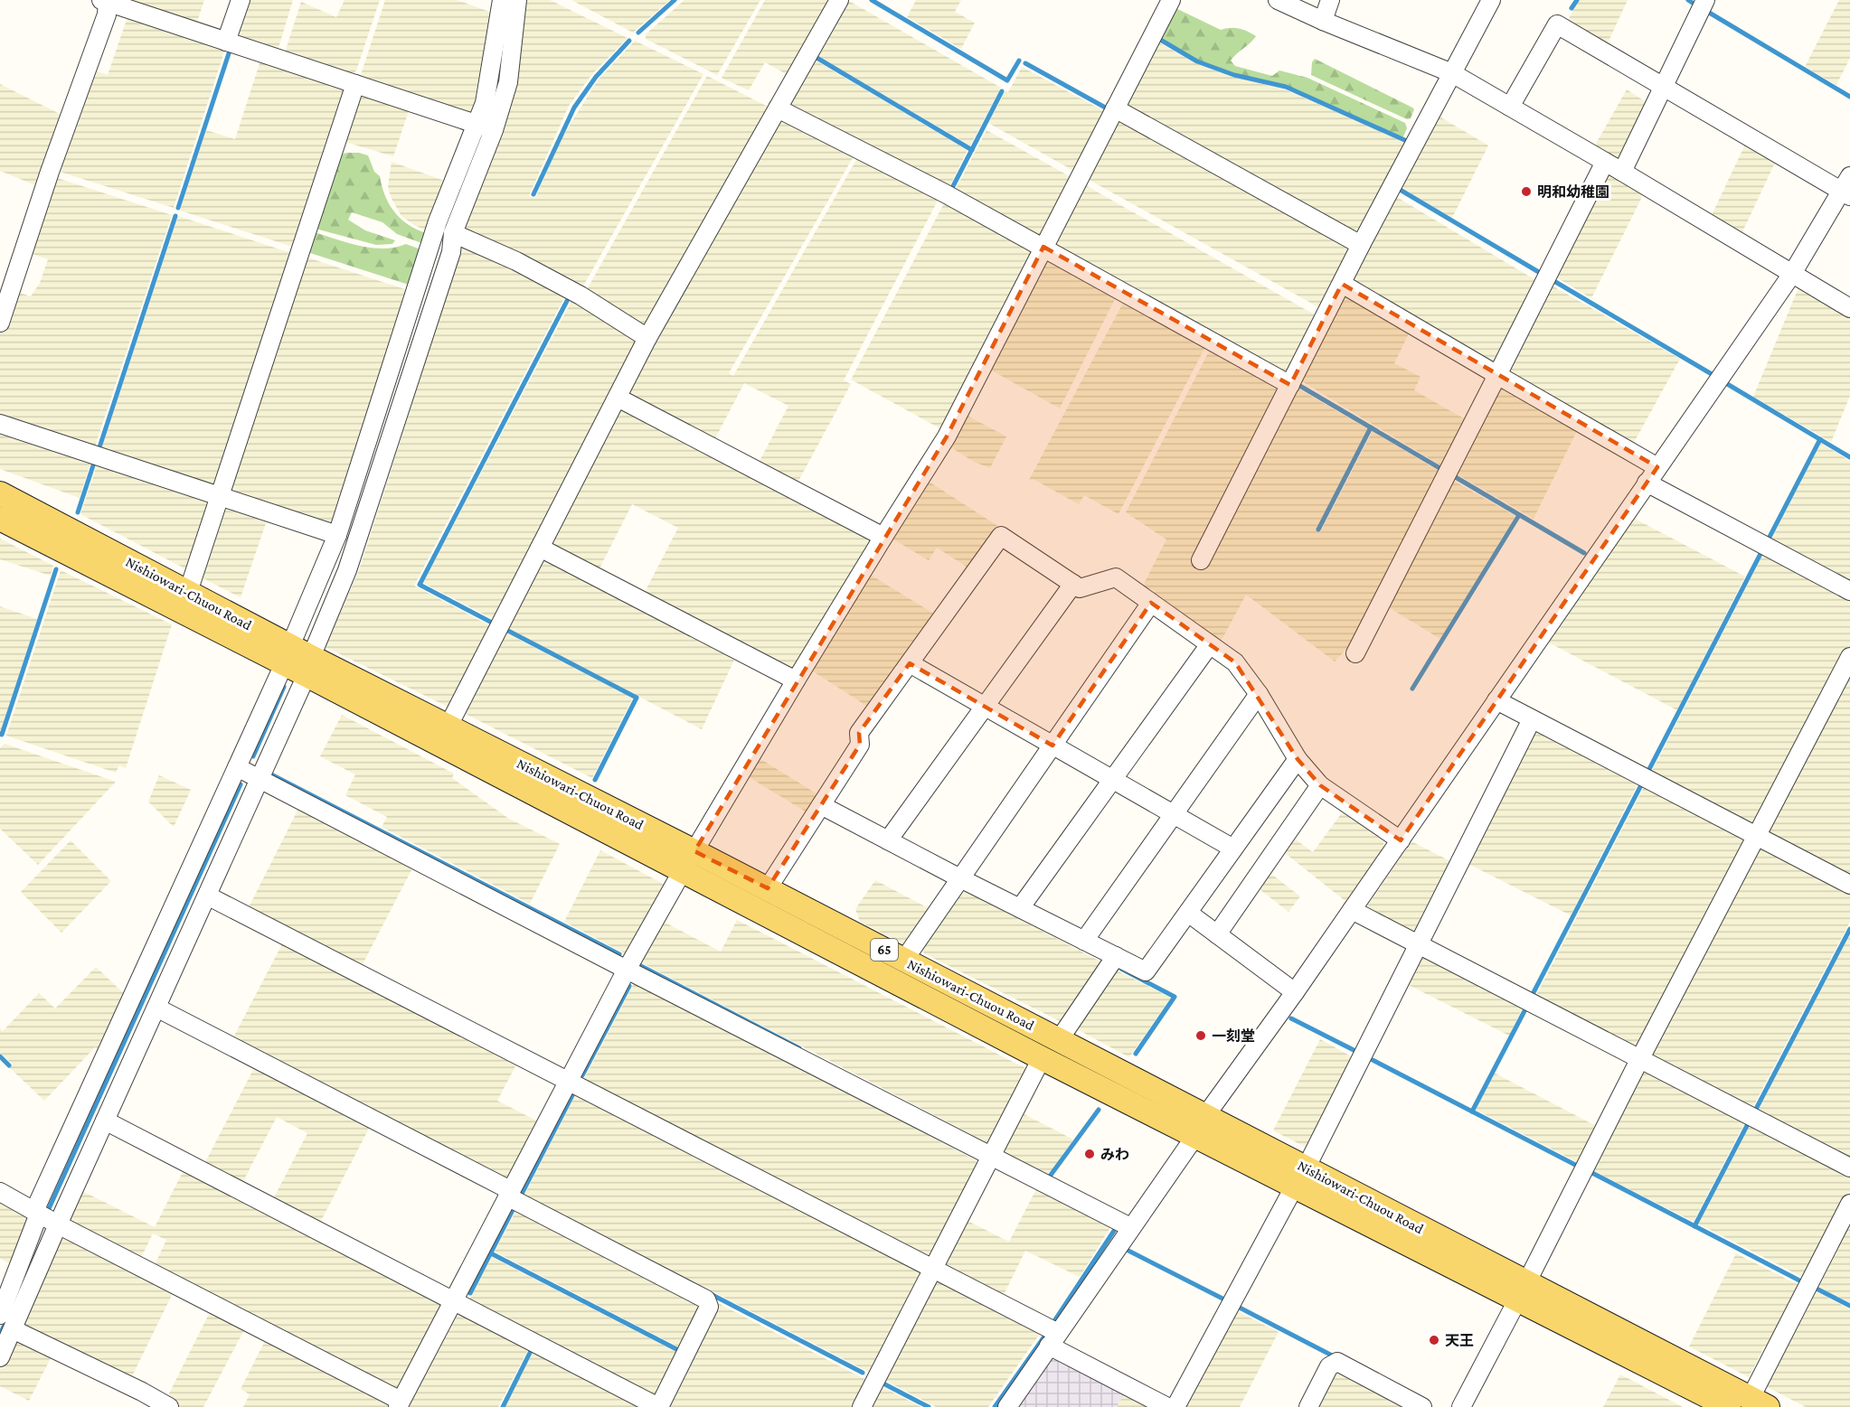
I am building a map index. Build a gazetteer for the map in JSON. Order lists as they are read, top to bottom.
{
  "streets": {
    "main road": ["Nishiowari-Chuou Road", "65"]
  },
  "places": [
    "明和幼稚園",
    "一刻堂",
    "みわ",
    "天王"
  ]
}
